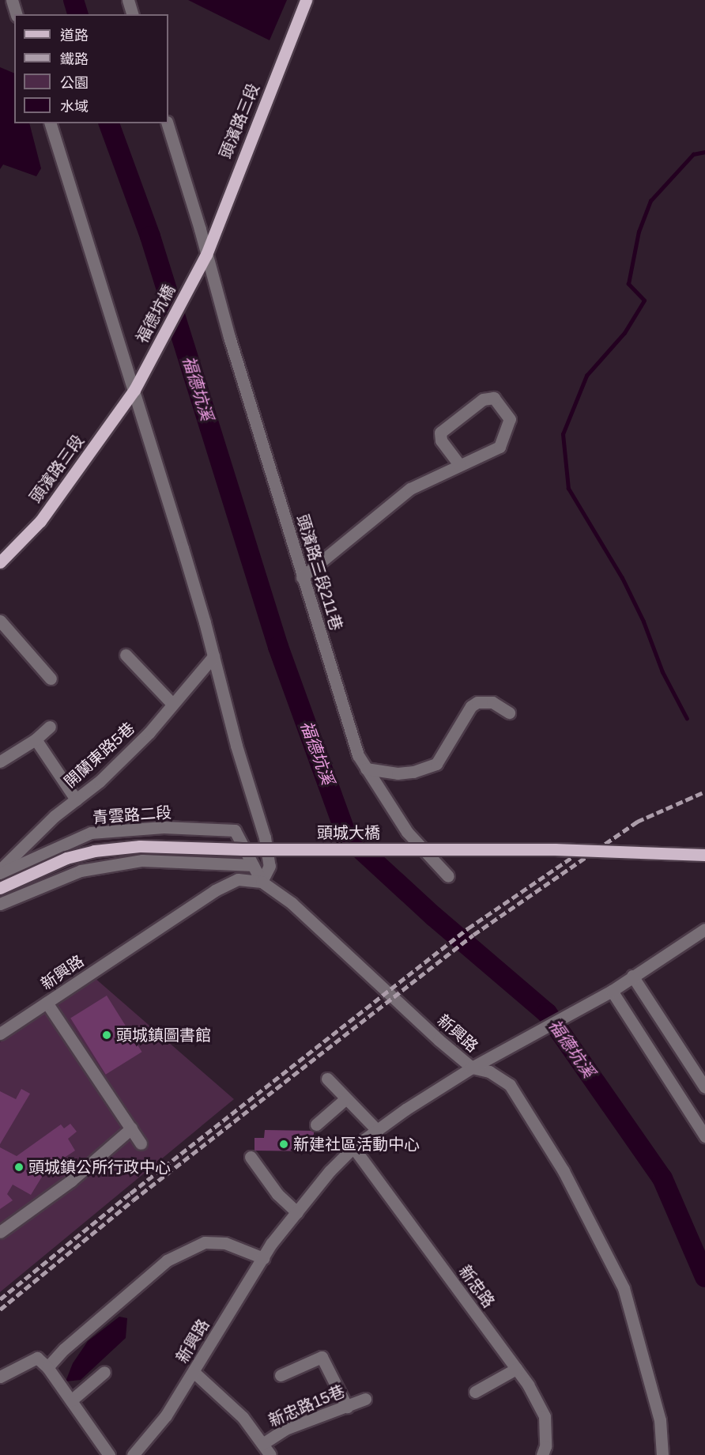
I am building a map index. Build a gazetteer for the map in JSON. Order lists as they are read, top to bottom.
{
  "streets": {
    "main road": ["頭濱路三段", "福德坑橋", "頭城大橋"],
    "street": [
      "頭濱路三段211巷",
      "開蘭東路5巷",
      "青雲路二段",
      "新興路",
      "新忠路",
      "新忠路15巷"
    ]
  },
  "crossings": [
    ["頭濱路三段", "福德坑橋"],
    ["頭濱路三段", "頭濱路三段211巷"],
    ["福德坑橋", "頭濱路三段211巷"],
    ["開蘭東路5巷", "青雲路二段"],
    ["青雲路二段", "新興路"],
    ["新興路", "新忠路"]
  ],
  "water": ["福德坑溪"],
  "places": ["頭城鎮圖書館", "新建社區活動中心", "頭城鎮公所行政中心"],
  "legend": [
    "道路",
    "鐵路",
    "公園",
    "水域"
  ]
}
